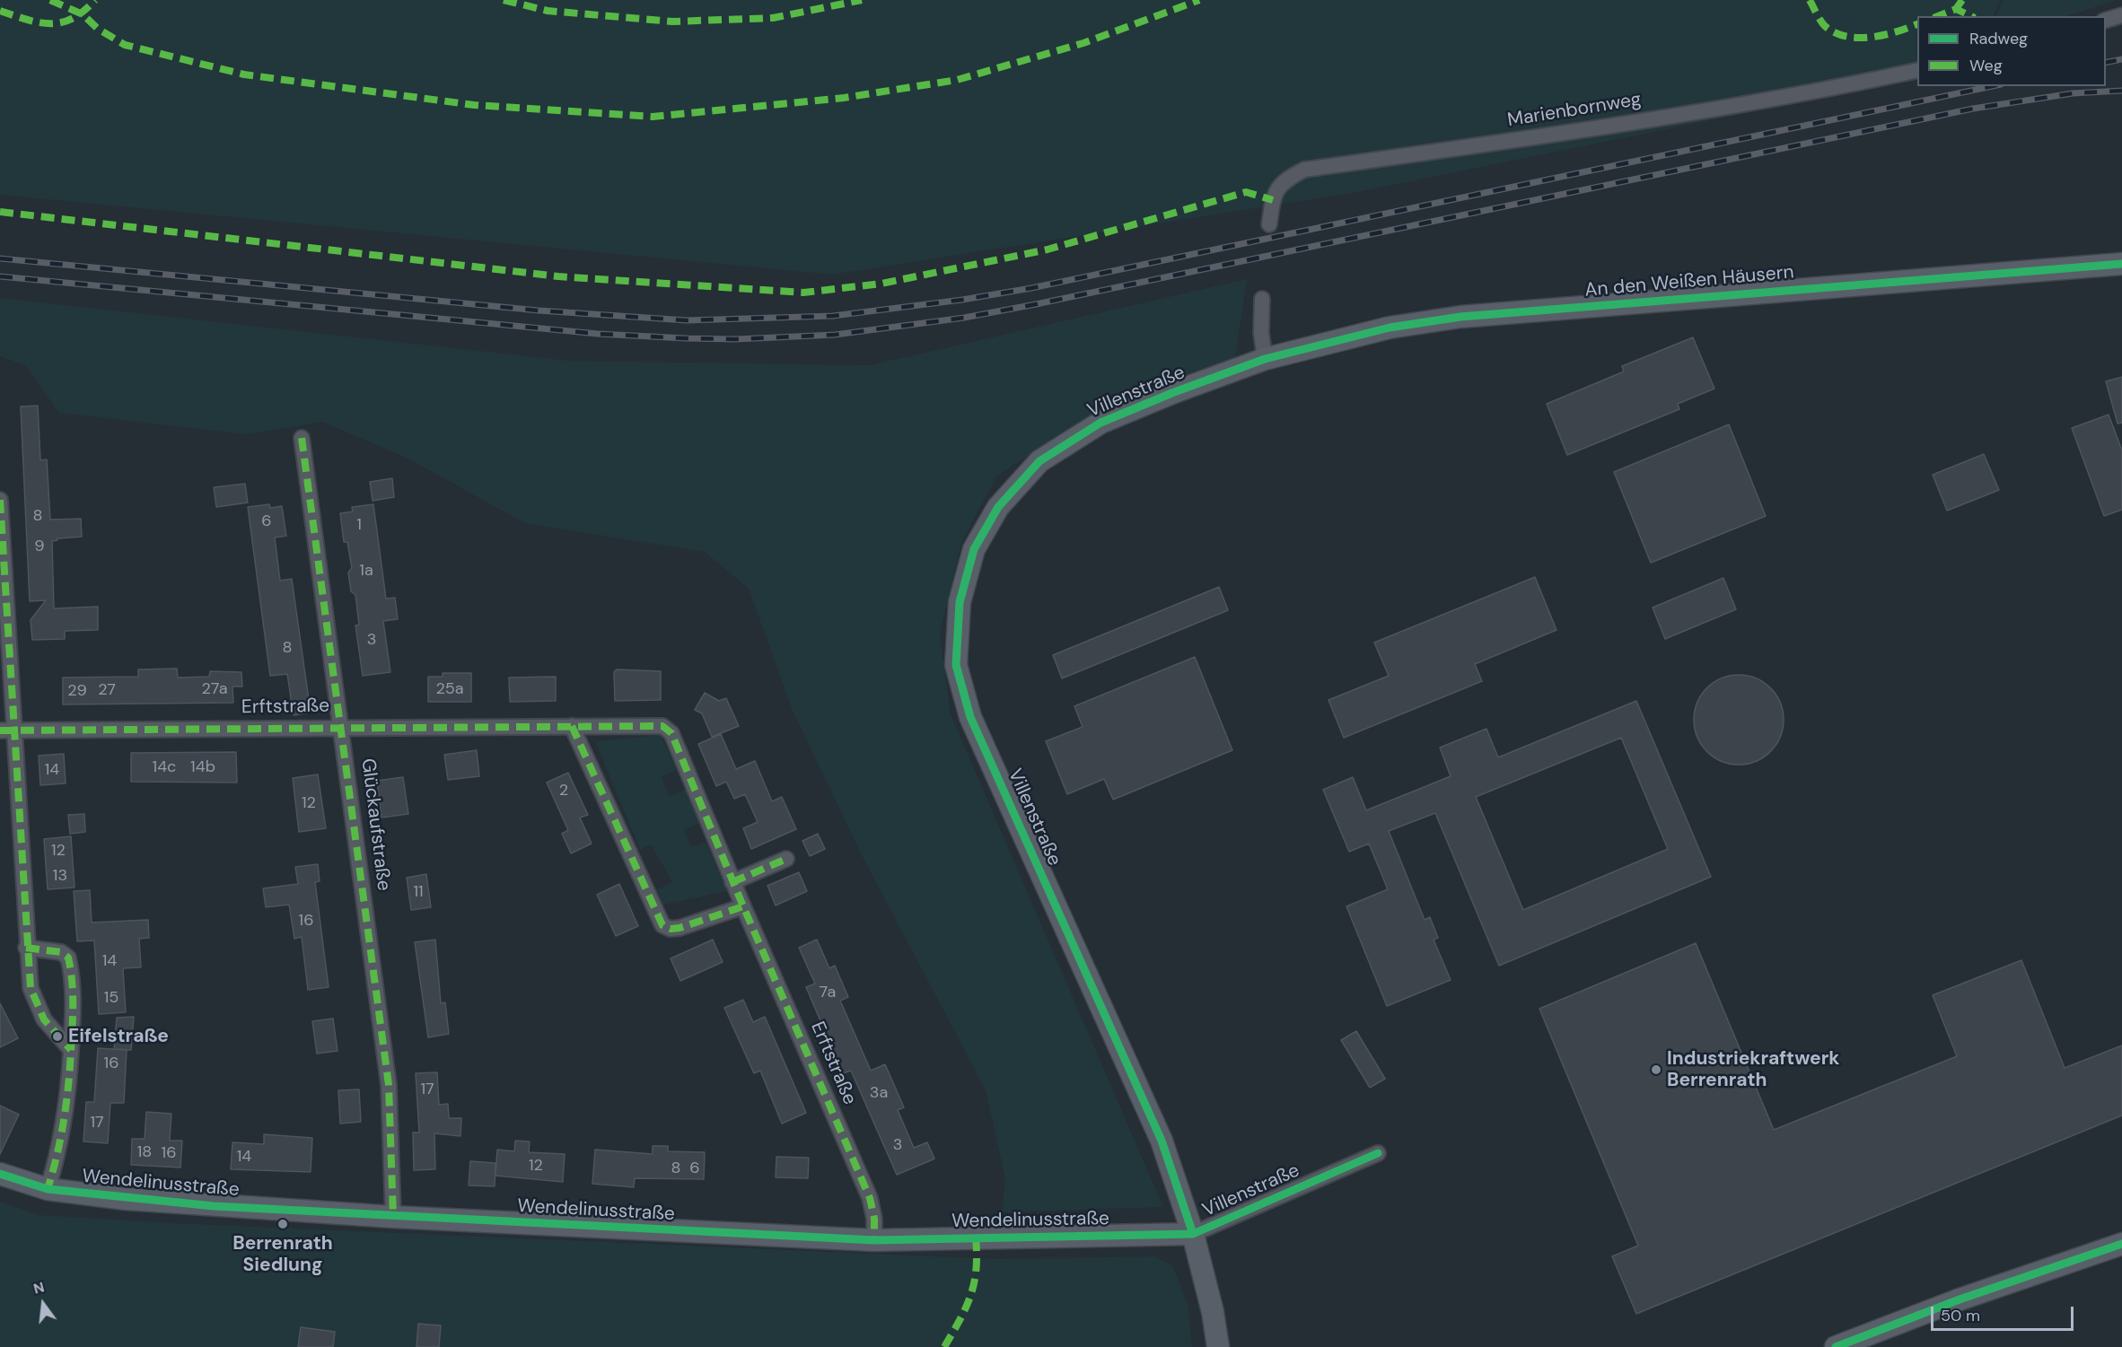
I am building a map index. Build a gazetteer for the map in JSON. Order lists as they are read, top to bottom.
{
  "streets": {
    "street": [
      "Marienbornweg",
      "An den Weißen Häusern",
      "Villenstraße",
      "Erftstraße",
      "Glückaufstraße",
      "Wendelinusstraße"
    ]
  },
  "crossings": [
    ["An den Weißen Häusern", "Villenstraße"],
    ["Villenstraße", "Wendelinusstraße"],
    ["Erftstraße", "Glückaufstraße"],
    ["Erftstraße", "Wendelinusstraße"],
    ["Glückaufstraße", "Wendelinusstraße"]
  ],
  "places": ["Eifelstraße", "Industriekraftwerk Berrenrath", "Berrenrath Siedlung"],
  "house_numbers": [
    "8",
    "6",
    "1",
    "9",
    "1a",
    "3",
    "8",
    "27a",
    "25a",
    "27",
    "29",
    "14c",
    "14b",
    "14",
    "2",
    "12",
    "12",
    "13",
    "11",
    "16",
    "14",
    "7a",
    "15",
    "16",
    "17",
    "3a",
    "17",
    "3",
    "18",
    "16",
    "14",
    "12",
    "8",
    "6"
  ],
  "legend": ["Radweg", "Weg"],
  "scale_bar": "50 m",
  "north": "top"
}
